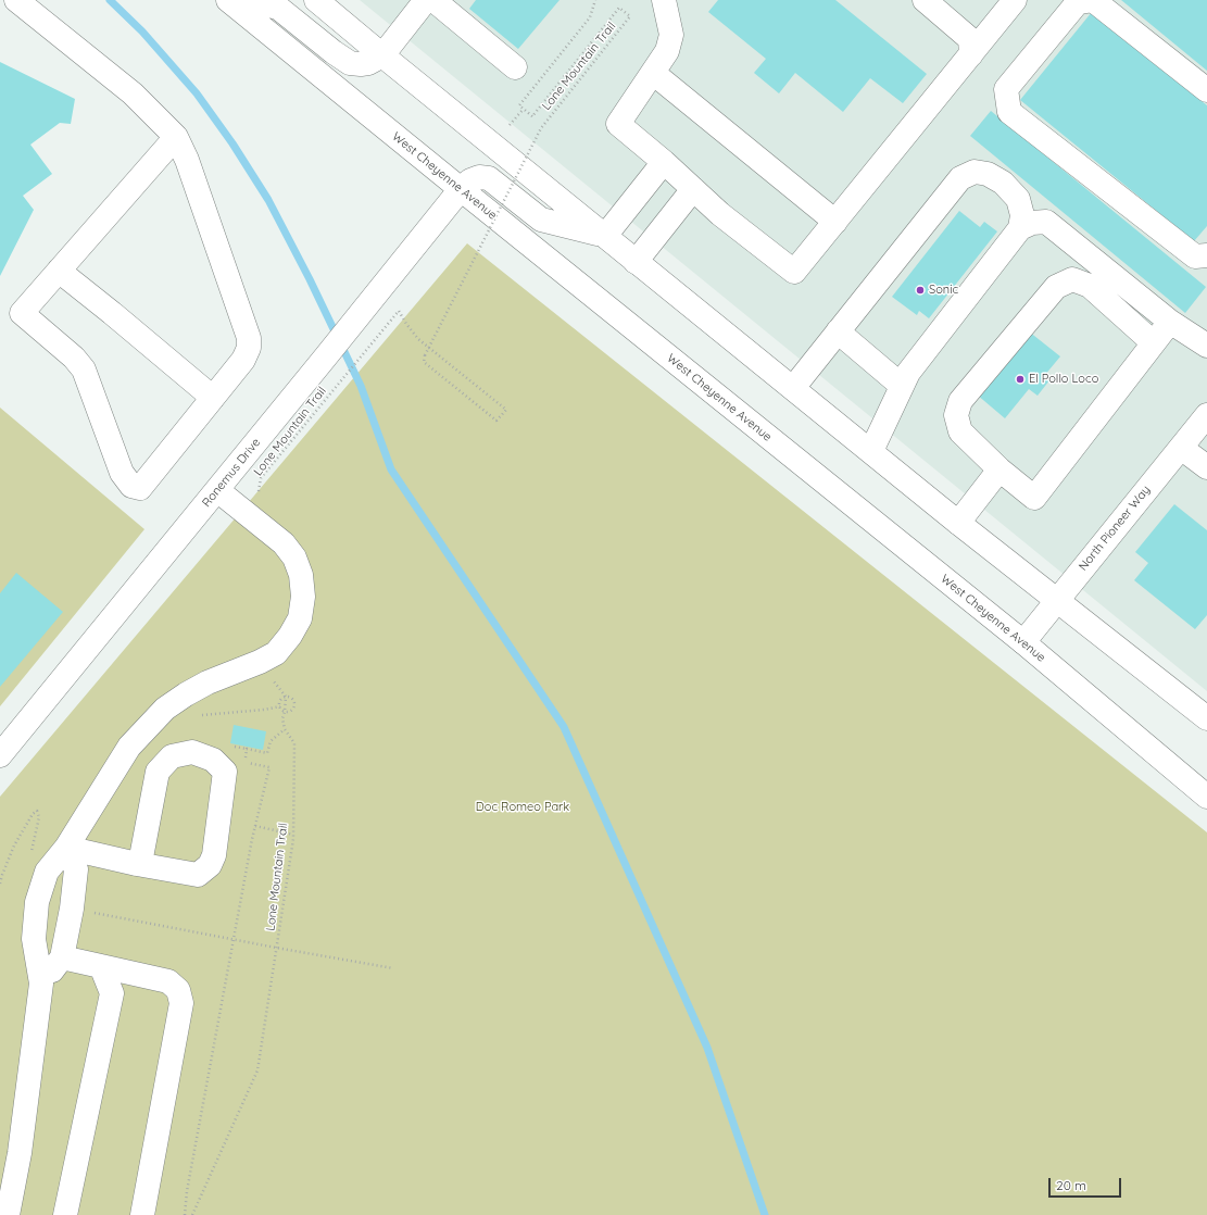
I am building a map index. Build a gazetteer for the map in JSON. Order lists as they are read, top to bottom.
{
  "streets": {
    "main road": ["West Cheyenne Avenue", "Ronemus Drive", "North Pioneer Way"],
    "path": ["Lone Mountain Trail"]
  },
  "crossings": [
    ["West Cheyenne Avenue", "Ronemus Drive"],
    ["West Cheyenne Avenue", "North Pioneer Way"]
  ],
  "parks": ["Doc Romeo Park"],
  "places": ["Sonic", "El Pollo Loco"],
  "scale_bar": "20 m"
}
